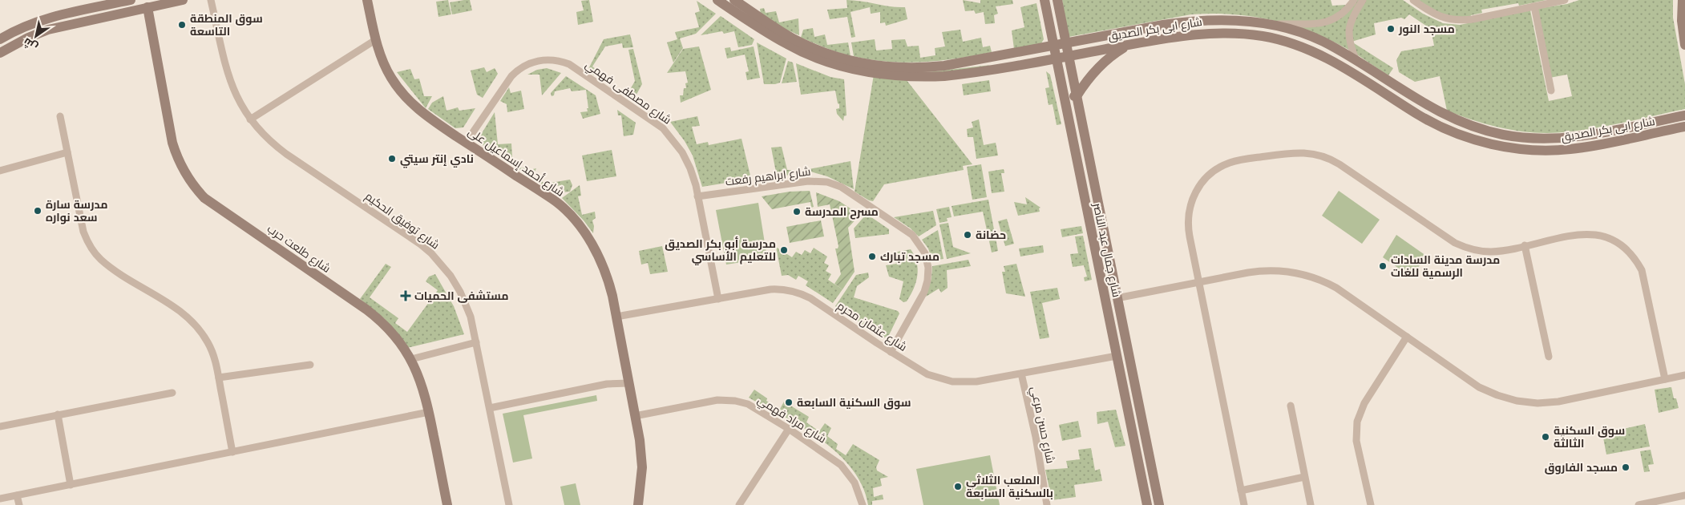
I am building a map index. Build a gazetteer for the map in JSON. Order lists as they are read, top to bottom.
{
  "streets": {
    "main road": [
      "شارع ابى بكر الصديق",
      "شارع أحمد إسماعيل على",
      "شارع طلعت حرب",
      "شارع جمال عبد الناصر"
    ],
    "street": [
      "شارع مصطفى فهمي",
      "شارع ابراهيم رفعت",
      "شارع توفيق الحكيم",
      "شارع عثمان محرم",
      "شارع مراد فهمي",
      "شارع حسن مرعي"
    ]
  },
  "crossings": [
    ["شارع ابى بكر الصديق", "شارع جمال عبد الناصر"],
    ["شارع مصطفى فهمي", "شارع أحمد إسماعيل على"],
    ["شارع مصطفى فهمي", "شارع ابراهيم رفعت"],
    ["شارع مصطفى فهمي", "شارع عثمان محرم"],
    ["شارع أحمد إسماعيل على", "شارع عثمان محرم"],
    ["شارع أحمد إسماعيل على", "شارع مراد فهمي"],
    ["شارع ابراهيم رفعت", "شارع عثمان محرم"],
    ["شارع جمال عبد الناصر", "شارع عثمان محرم"],
    ["شارع عثمان محرم", "شارع حسن مرعي"]
  ],
  "places": {
    "other": [
      "سوق المنطقة التاسعة",
      "مسجد النور",
      "نادي إنتر سيتي",
      "مدرسة سارة سعد نواره",
      "مسرح المدرسة",
      "حضانة",
      "مدرسة أبو بكر الصديق للتعليم الأساسي",
      "مسجد تبارك",
      "مدرسة مدينة السادات الرسمية للغات",
      "سوق السكنية السابعة",
      "سوق السكنية الثالثة",
      "مسجد الفاروق",
      "الملعب الثلاثي بالسكنية السابعة"
    ],
    "health": ["مستشفى الحميات"]
  },
  "north": "bottom left"
}
